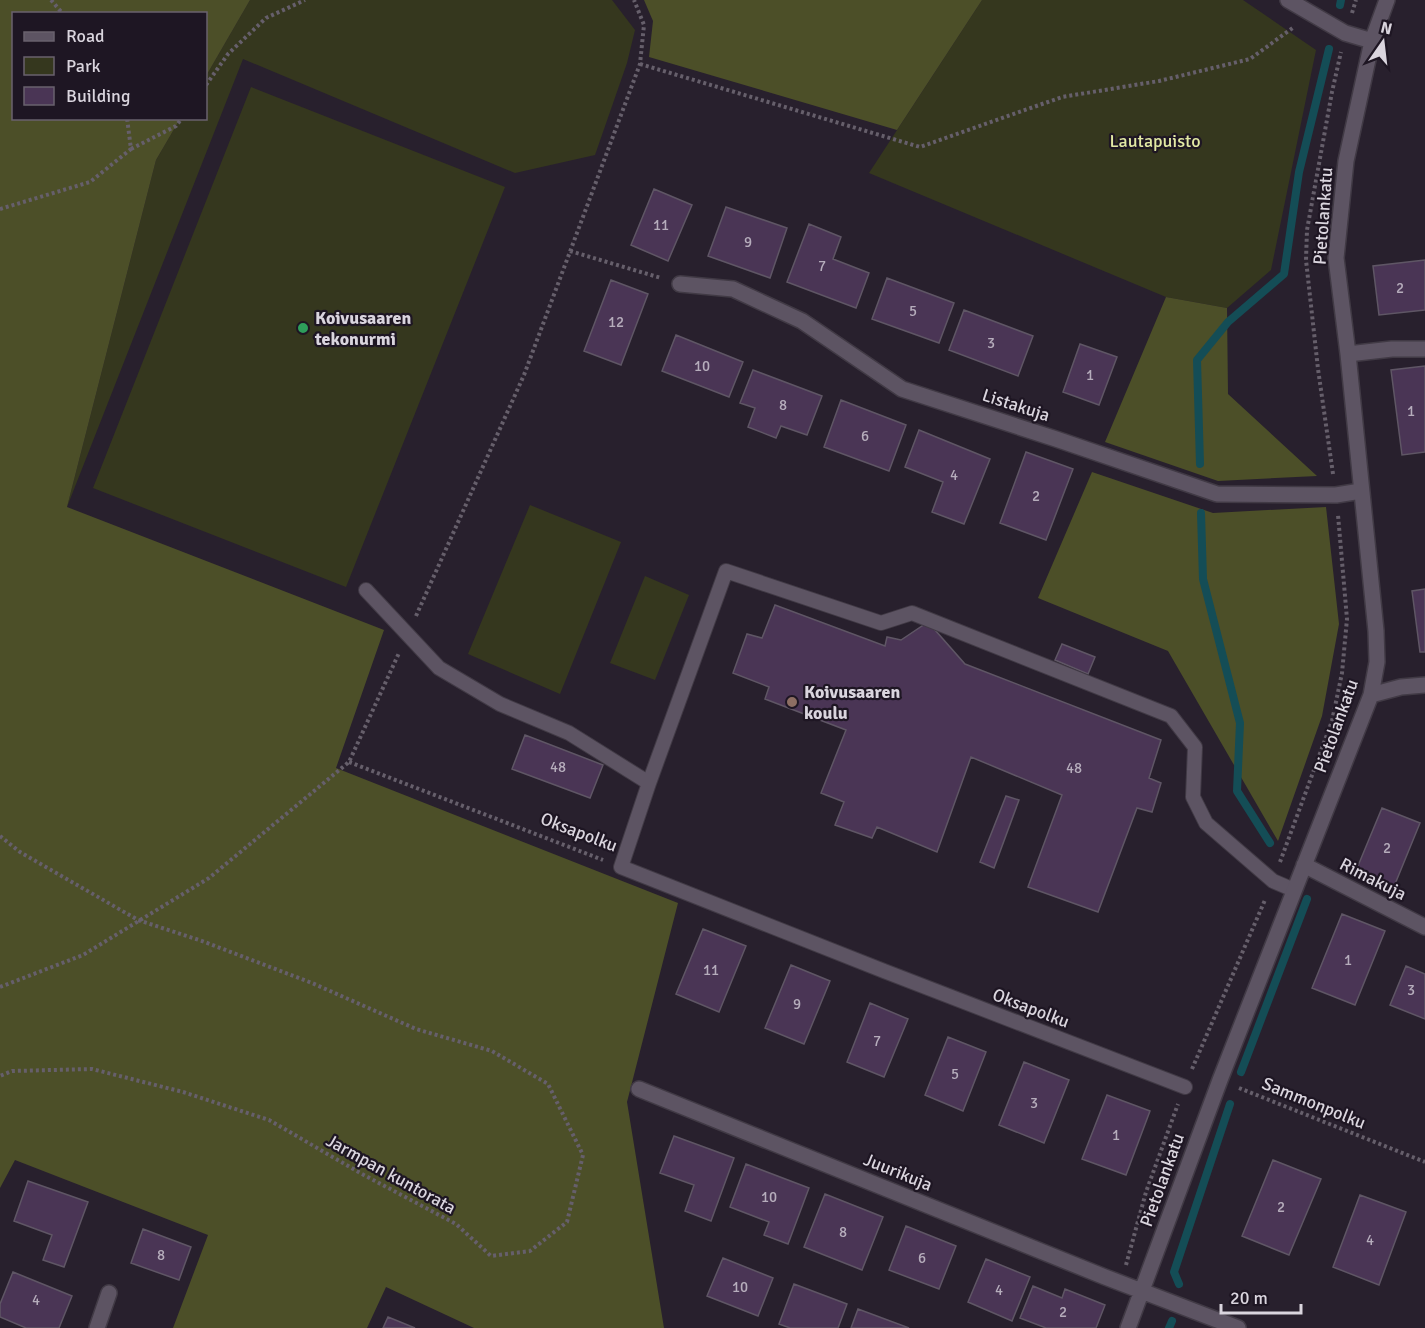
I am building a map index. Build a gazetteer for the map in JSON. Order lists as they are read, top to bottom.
{
  "streets": {
    "street": [
      "Pietolankatu",
      "Listakuja",
      "Rimakuja",
      "Juurikuja"
    ],
    "lane": ["Oksapolku"],
    "path": ["Sammonpolku", "Jarmpan kuntorata"]
  },
  "crossings": [
    ["Pietolankatu", "Listakuja"],
    ["Pietolankatu", "Oksapolku"],
    ["Pietolankatu", "Rimakuja"],
    ["Pietolankatu", "Sammonpolku"],
    ["Pietolankatu", "Juurikuja"]
  ],
  "parks": ["Lautapuisto"],
  "places": ["Koivusaaren tekonurmi", "Koivusaaren koulu"],
  "house_numbers": [
    "11",
    "9",
    "7",
    "2",
    "5",
    "12",
    "3",
    "10",
    "1",
    "8",
    "1",
    "6",
    "4",
    "2",
    "48",
    "48",
    "2",
    "1",
    "11",
    "3",
    "9",
    "7",
    "5",
    "3",
    "1",
    "10",
    "2",
    "8",
    "4",
    "8",
    "6",
    "10",
    "4",
    "4",
    "2"
  ],
  "legend": ["Road", "Park", "Building"],
  "scale_bar": "20 m",
  "north": "top"
}
